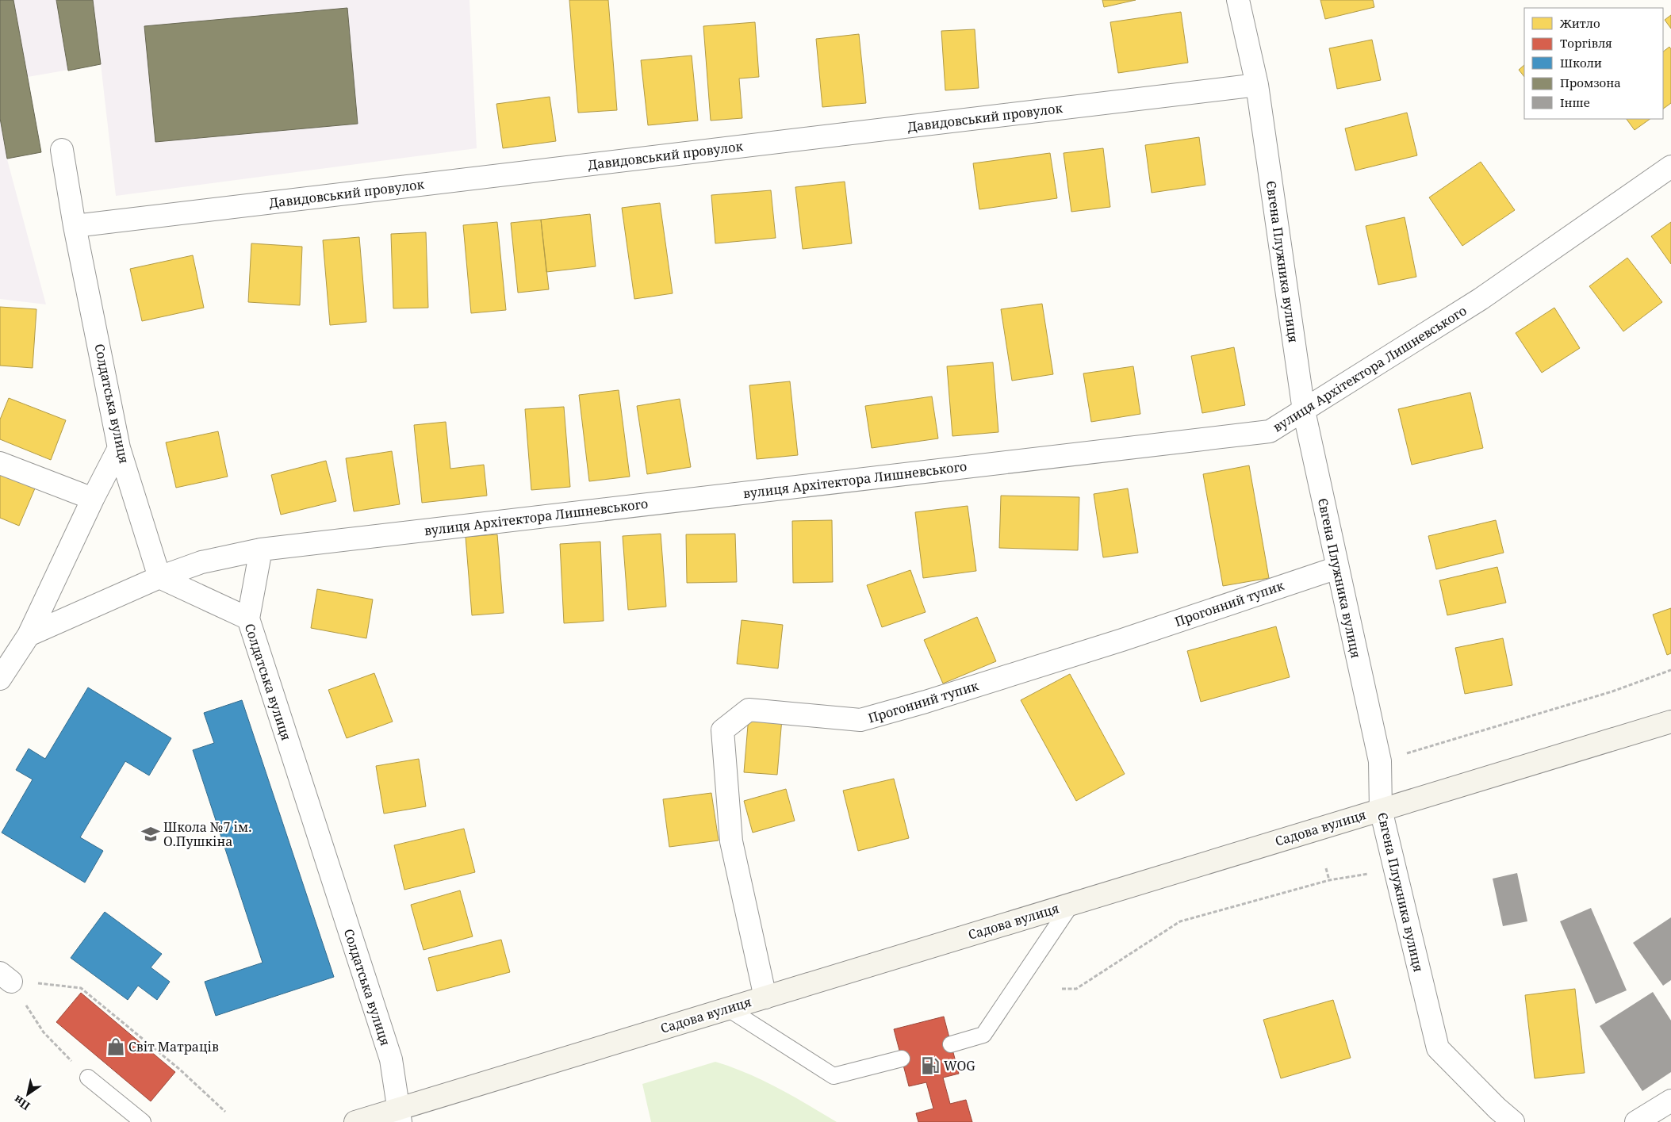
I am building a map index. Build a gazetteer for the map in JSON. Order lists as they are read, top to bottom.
{
  "streets": {
    "main road": ["Садова вулиця"],
    "street": [
      "Давидовський провулок",
      "Євгена Плужника вулиця",
      "вулиця Архітектора Лишневського",
      "Солдатська вулиця",
      "Прогонний тупик"
    ]
  },
  "crossings": [
    ["Давидовський провулок", "Євгена Плужника вулиця"],
    ["Давидовський провулок", "Солдатська вулиця"],
    ["Євгена Плужника вулиця", "вулиця Архітектора Лишневського"],
    ["Євгена Плужника вулиця", "Прогонний тупик"],
    ["Євгена Плужника вулиця", "Садова вулиця"],
    ["вулиця Архітектора Лишневського", "Солдатська вулиця"],
    ["Солдатська вулиця", "Садова вулиця"],
    ["Прогонний тупик", "Садова вулиця"]
  ],
  "places": {
    "school or university": ["Школа №7 ім. О.Пушкіна"],
    "shop": ["Світ Матраців"],
    "fuel station": ["WOG"]
  },
  "legend": [
    "Житло",
    "Торгівля",
    "Школи",
    "Промзона",
    "Інше"
  ],
  "north": "bottom left"
}
